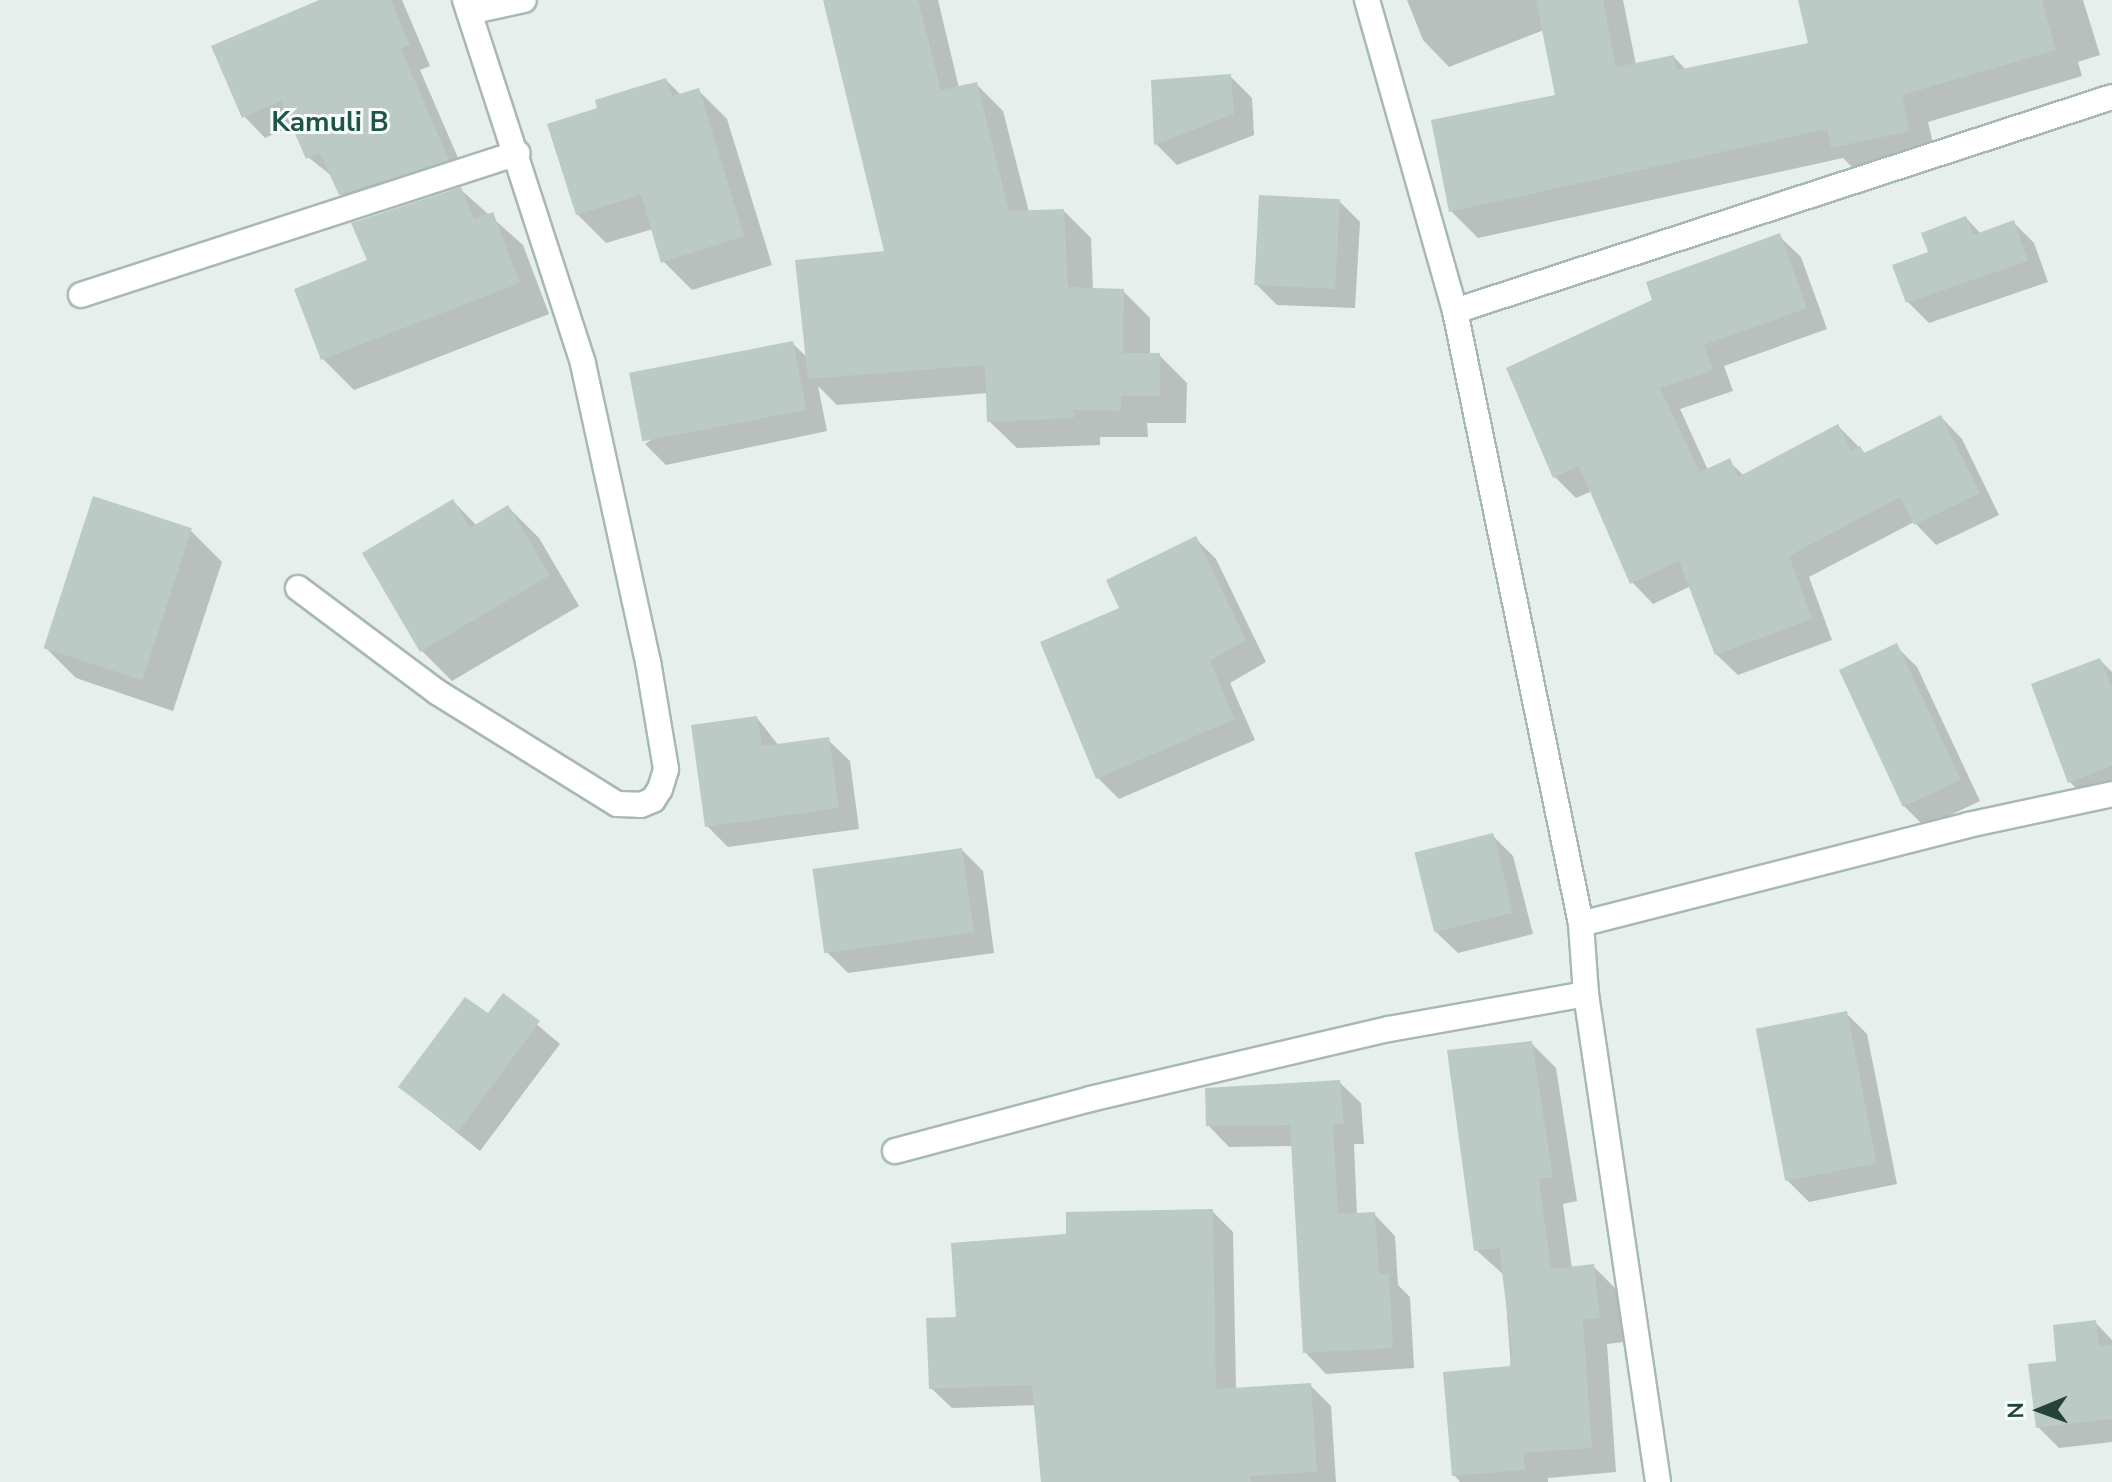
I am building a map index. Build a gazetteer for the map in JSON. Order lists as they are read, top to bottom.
{
  "districts": ["Kamuli B"],
  "north": "left"
}
